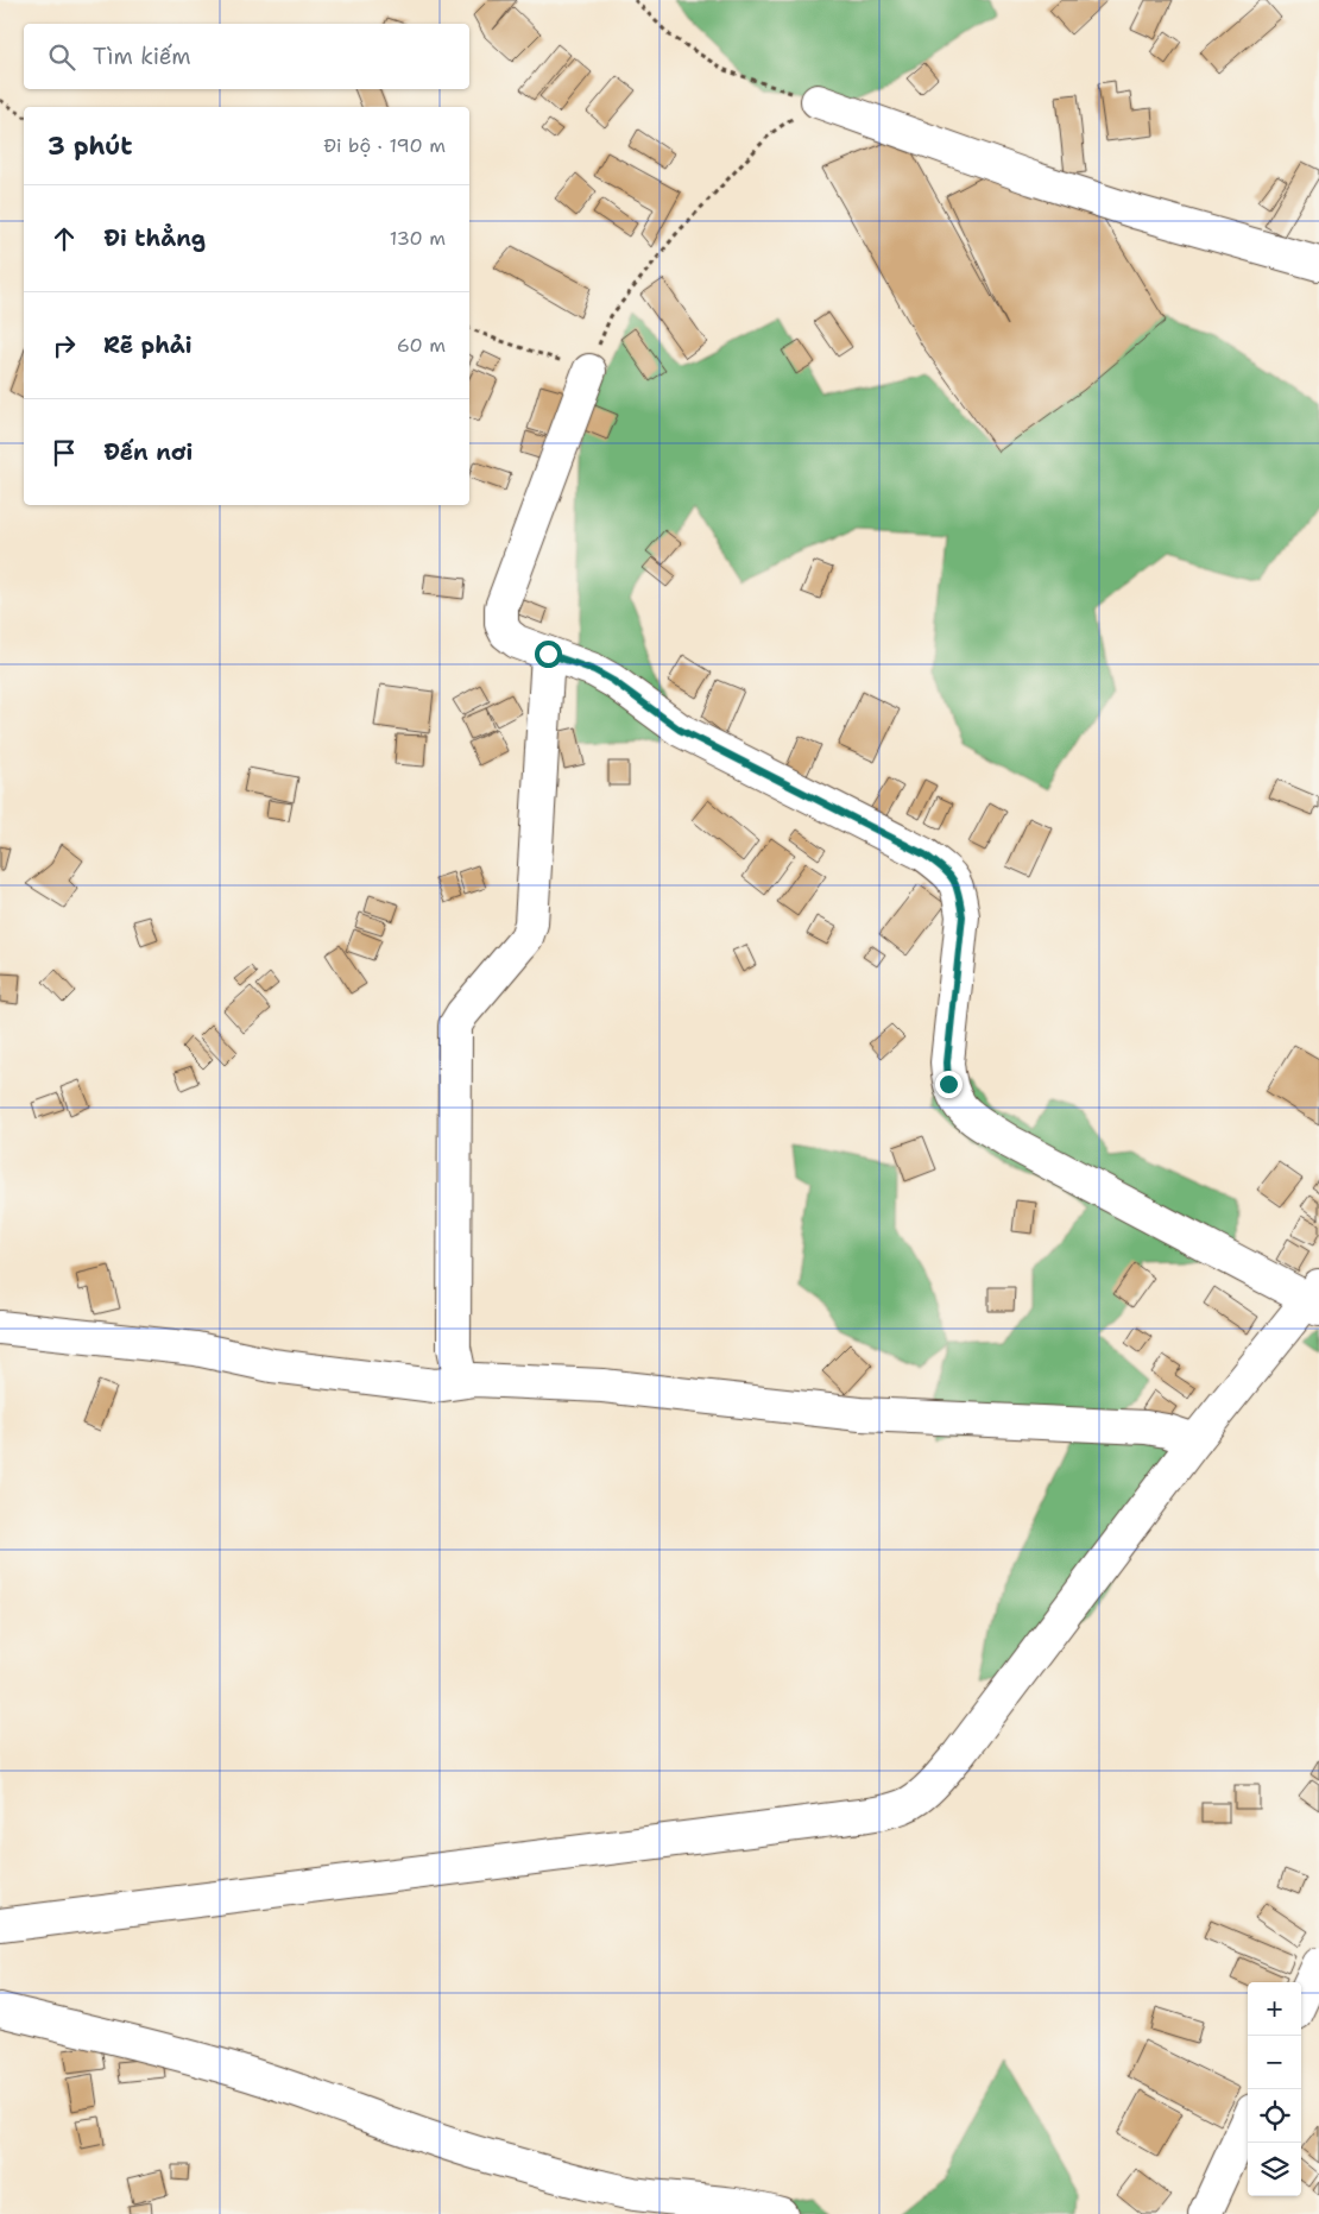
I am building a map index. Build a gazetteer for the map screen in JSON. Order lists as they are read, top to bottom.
{
  "page": {
    "search": "Tìm kiếm",
    "heading": ["3 phút", "Đi bộ · 190 m"],
    "list": [
      ["Đi thẳng", "130 m"],
      ["Rẽ phải", "60 m"],
      "Đến nơi"
    ],
    "map_buttons": ["+", "−"]
  }
}
